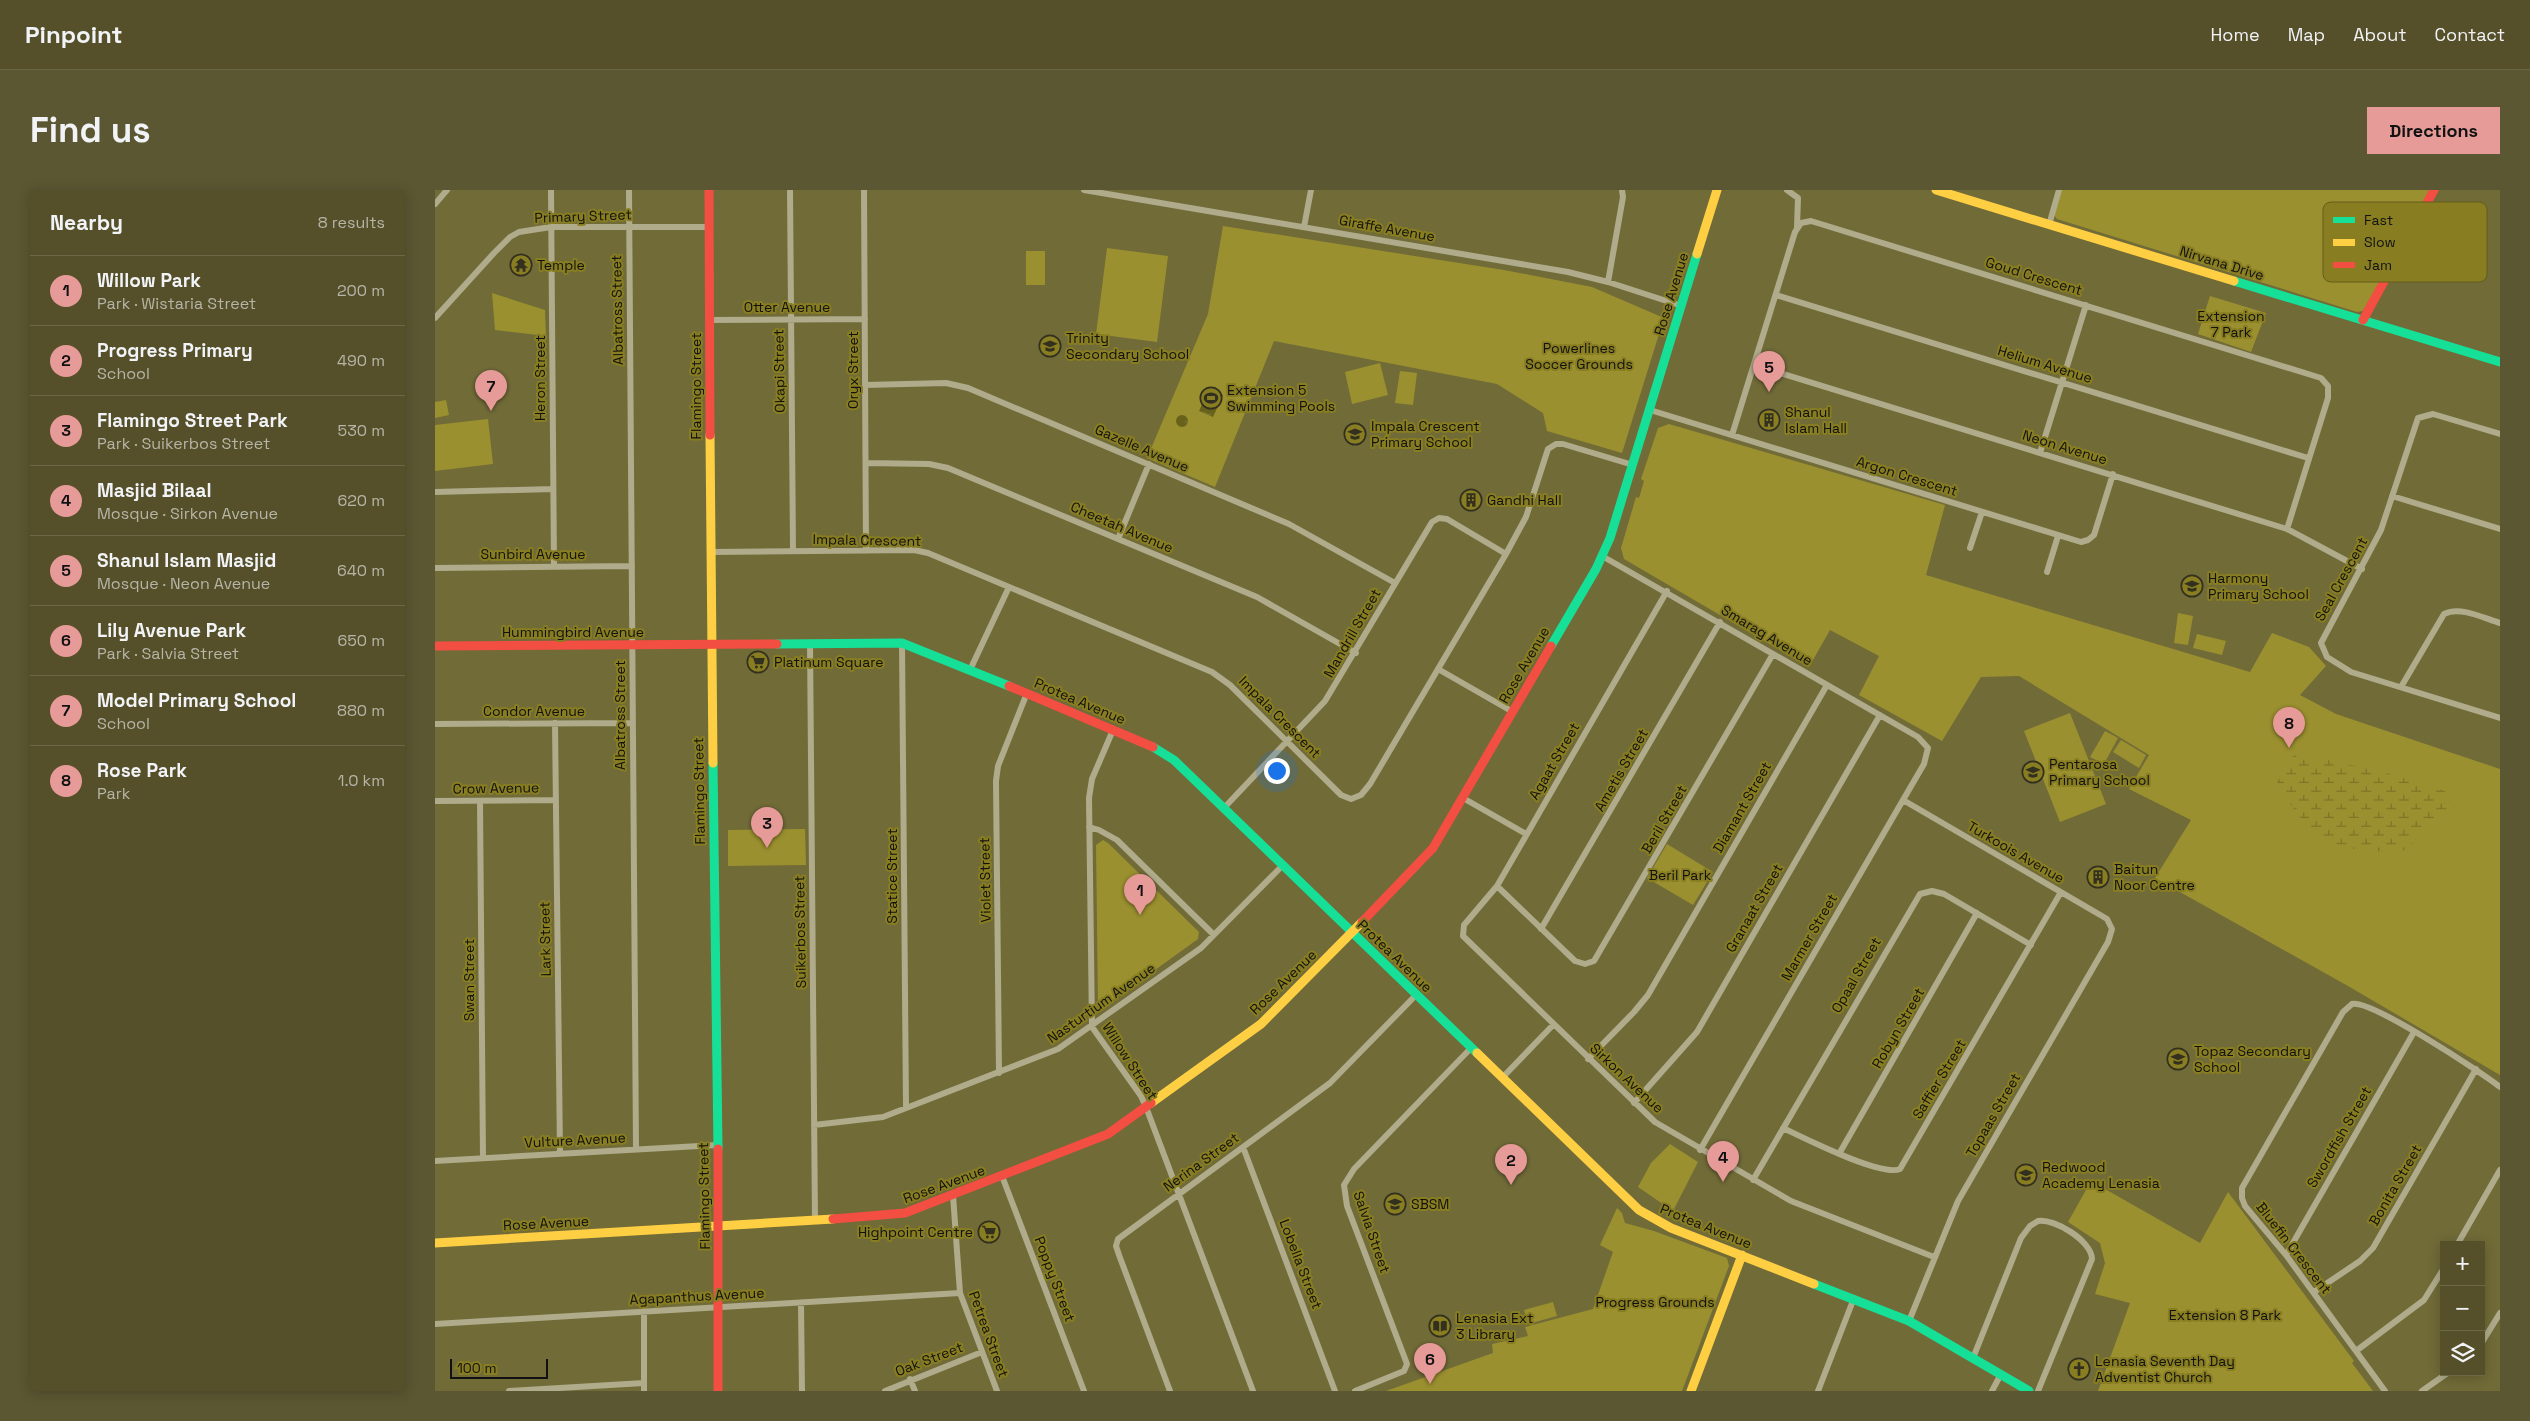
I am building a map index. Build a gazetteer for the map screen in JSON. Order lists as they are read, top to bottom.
{
  "streets": {
    "street": [
      "Primary Street",
      "Giraffe Avenue",
      "Nirvana Drive",
      "Goud Crescent",
      "Rose Avenue",
      "Otter Avenue",
      "Albatross Street",
      "Helium Avenue",
      "Oryx Street",
      "Okapi Street",
      "Heron Street",
      "Flamingo Street",
      "Neon Avenue",
      "Gazelle Avenue",
      "Argon Crescent",
      "Cheetah Avenue",
      "Impala Crescent",
      "Sunbird Avenue",
      "Seal Crescent",
      "Hummingbird Avenue",
      "Mandrill Street",
      "Smarag Avenue",
      "Protea Avenue",
      "Condor Avenue",
      "Agaat Street",
      "Ametis Street",
      "Crow Avenue",
      "Diamant Street",
      "Beril Street",
      "Turkoois Avenue",
      "Statice Street",
      "Violet Street",
      "Granaat Street",
      "Suikerbos Street",
      "Marmer Street",
      "Lark Street",
      "Opaal Street",
      "Swan Street",
      "Nasturtium Avenue",
      "Robyn Street",
      "Willow Street",
      "Sirkon Avenue",
      "Saffier Street",
      "Topaas Street",
      "Swordfish Street",
      "Vulture Avenue",
      "Nerina Street",
      "Bonita Street",
      "Salvia Street",
      "Bluefin Crescent",
      "Lobella Street",
      "Poppy Street",
      "Agapanthus Avenue",
      "Petrea Street",
      "Oak Street"
    ]
  },
  "crossings": [
    ["Primary Street", "Albatross Street"],
    ["Primary Street", "Heron Street"],
    ["Primary Street", "Flamingo Street"],
    ["Giraffe Avenue", "Rose Avenue"],
    ["Goud Crescent", "Helium Avenue"],
    ["Goud Crescent", "Neon Avenue"],
    ["Rose Avenue", "Flamingo Street"],
    ["Rose Avenue", "Argon Crescent"],
    ["Rose Avenue", "Impala Crescent"],
    ["Rose Avenue", "Smarag Avenue"],
    ["Rose Avenue", "Protea Avenue"],
    ["Rose Avenue", "Suikerbos Street"],
    ["Rose Avenue", "Willow Street"],
    ["Rose Avenue", "Poppy Street"],
    ["Rose Avenue", "Petrea Street"],
    ["Otter Avenue", "Oryx Street"],
    ["Otter Avenue", "Okapi Street"],
    ["Otter Avenue", "Flamingo Street"],
    ["Albatross Street", "Sunbird Avenue"],
    ["Albatross Street", "Hummingbird Avenue"],
    ["Albatross Street", "Condor Avenue"],
    ["Albatross Street", "Vulture Avenue"],
    ["Oryx Street", "Gazelle Avenue"],
    ["Oryx Street", "Cheetah Avenue"],
    ["Oryx Street", "Impala Crescent"],
    ["Okapi Street", "Impala Crescent"],
    ["Heron Street", "Sunbird Avenue"],
    ["Flamingo Street", "Impala Crescent"],
    ["Flamingo Street", "Hummingbird Avenue"],
    ["Flamingo Street", "Protea Avenue"],
    ["Flamingo Street", "Vulture Avenue"],
    ["Flamingo Street", "Agapanthus Avenue"],
    ["Neon Avenue", "Argon Crescent"],
    ["Neon Avenue", "Seal Crescent"],
    ["Gazelle Avenue", "Mandrill Street"],
    ["Cheetah Avenue", "Mandrill Street"],
    ["Impala Crescent", "Mandrill Street"],
    ["Hummingbird Avenue", "Protea Avenue"],
    ["Mandrill Street", "Protea Avenue"],
    ["Smarag Avenue", "Agaat Street"],
    ["Smarag Avenue", "Ametis Street"],
    ["Smarag Avenue", "Diamant Street"],
    ["Smarag Avenue", "Beril Street"],
    ["Smarag Avenue", "Granaat Street"],
    ["Smarag Avenue", "Marmer Street"],
    ["Protea Avenue", "Statice Street"],
    ["Protea Avenue", "Violet Street"],
    ["Protea Avenue", "Suikerbos Street"],
    ["Protea Avenue", "Nasturtium Avenue"],
    ["Protea Avenue", "Willow Street"],
    ["Protea Avenue", "Topaas Street"],
    ["Protea Avenue", "Nerina Street"],
    ["Protea Avenue", "Salvia Street"],
    ["Condor Avenue", "Lark Street"],
    ["Agaat Street", "Beril Street"],
    ["Agaat Street", "Sirkon Avenue"],
    ["Ametis Street", "Beril Street"],
    ["Crow Avenue", "Lark Street"],
    ["Crow Avenue", "Swan Street"],
    ["Diamant Street", "Sirkon Avenue"],
    ["Turkoois Avenue", "Marmer Street"],
    ["Turkoois Avenue", "Saffier Street"],
    ["Turkoois Avenue", "Topaas Street"],
    ["Statice Street", "Nasturtium Avenue"],
    ["Violet Street", "Nasturtium Avenue"],
    ["Granaat Street", "Sirkon Avenue"],
    ["Suikerbos Street", "Nasturtium Avenue"],
    ["Marmer Street", "Sirkon Avenue"],
    ["Lark Street", "Vulture Avenue"],
    ["Opaal Street", "Robyn Street"],
    ["Opaal Street", "Sirkon Avenue"],
    ["Opaal Street", "Saffier Street"],
    ["Swan Street", "Vulture Avenue"],
    ["Nasturtium Avenue", "Willow Street"],
    ["Robyn Street", "Saffier Street"],
    ["Willow Street", "Nerina Street"],
    ["Sirkon Avenue", "Topaas Street"],
    ["Swordfish Street", "Bluefin Crescent"],
    ["Nerina Street", "Lobella Street"],
    ["Bonita Street", "Bluefin Crescent"],
    ["Agapanthus Avenue", "Petrea Street"],
    ["Petrea Street", "Oak Street"]
  ],
  "parks": [
    "Extension 7 Park",
    "Powerlines Soccer Grounds",
    "Beril Park",
    "Progress Grounds",
    "Extension 8 Park"
  ],
  "places": {
    "temple": ["Temple"],
    "school or university": [
      "Trinity Secondary School",
      "Impala Crescent Primary School",
      "Harmony Primary School",
      "Pentarosa Primary School",
      "Topaz Secondary School",
      "Redwood Academy Lenasia",
      "SBSM"
    ],
    "sports": ["Extension 5 Swimming Pools"],
    "building": ["Shanul Islam Hall", "Gandhi Hall", "Baitun Noor Centre"],
    "supermarket": ["Platinum Square", "Highpoint Centre"],
    "library": ["Lenasia Ext 3 Library"],
    "church": ["Lenasia Seventh Day Adventist Church"]
  },
  "legend": ["Fast", "Slow", "Jam"],
  "scale_bar": "100 m",
  "page": {
    "header": "Pinpoint",
    "nav": [
      "Home",
      "Map",
      "About",
      "Contact"
    ],
    "buttons": "Directions",
    "title": "Find us",
    "heading": ["Nearby", "8 results"],
    "list": [
      {
        "mark": "1",
        "name": "Willow Park",
        "note": "Park · Wistaria Street",
        "value": "200 m"
      },
      {
        "mark": "2",
        "name": "Progress Primary",
        "note": "School",
        "value": "490 m"
      },
      {
        "mark": "3",
        "name": "Flamingo Street Park",
        "note": "Park · Suikerbos Street",
        "value": "530 m"
      },
      {
        "mark": "4",
        "name": "Masjid Bilaal",
        "note": "Mosque · Sirkon Avenue",
        "value": "620 m"
      },
      {
        "mark": "5",
        "name": "Shanul Islam Masjid",
        "note": "Mosque · Neon Avenue",
        "value": "640 m"
      },
      {
        "mark": "6",
        "name": "Lily Avenue Park",
        "note": "Park · Salvia Street",
        "value": "650 m"
      },
      {
        "mark": "7",
        "name": "Model Primary School",
        "note": "School",
        "value": "880 m"
      },
      {
        "mark": "8",
        "name": "Rose Park",
        "note": "Park",
        "value": "1.0 km"
      }
    ],
    "pins": [
      "5",
      "7",
      "8",
      "3",
      "1",
      "4",
      "2",
      "6"
    ],
    "map_buttons": ["+", "−"],
    "scale": "100 m"
  }
}
